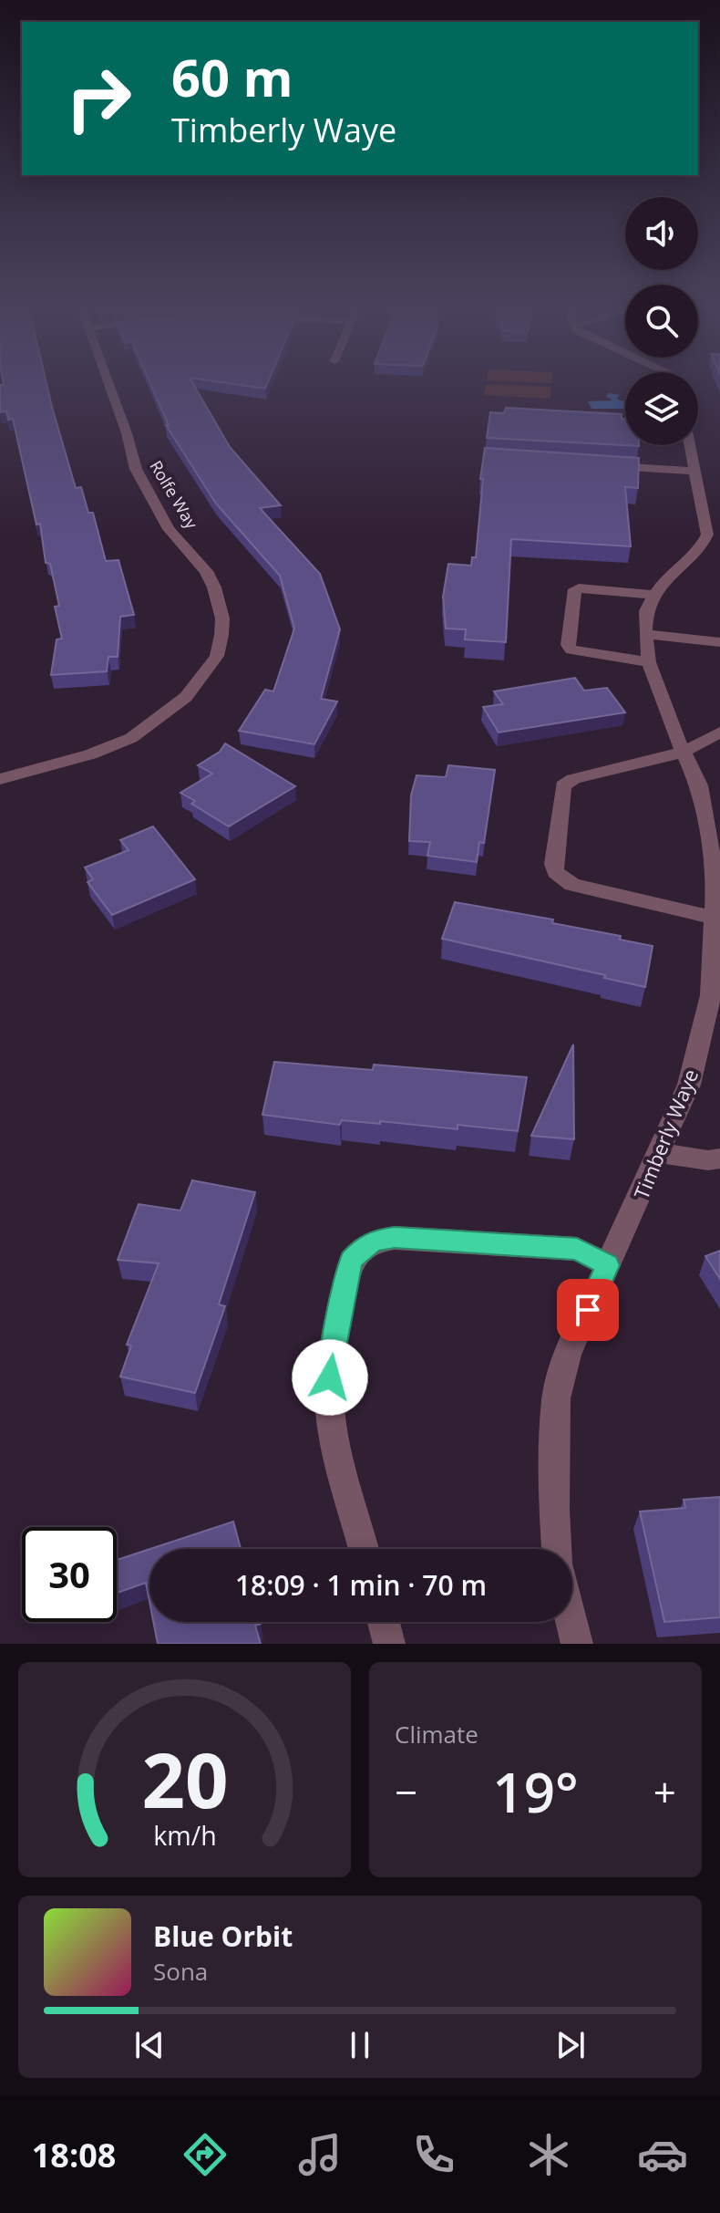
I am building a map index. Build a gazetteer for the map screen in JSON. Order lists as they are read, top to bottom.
{
  "streets": {
    "street": ["Rolfe Way", "Timberly Waye"]
  },
  "page": {
    "turn": ["60 m", "Timberly Waye"],
    "limit": "30",
    "trip": "18:09 · 1 min · 70 m",
    "tile": "Climate",
    "heat": ["−", "19°", "+"],
    "song": ["Blue Orbit", "Sona"],
    "tabs": "18:08",
    "gauge": ["20", "km/h"]
  }
}
